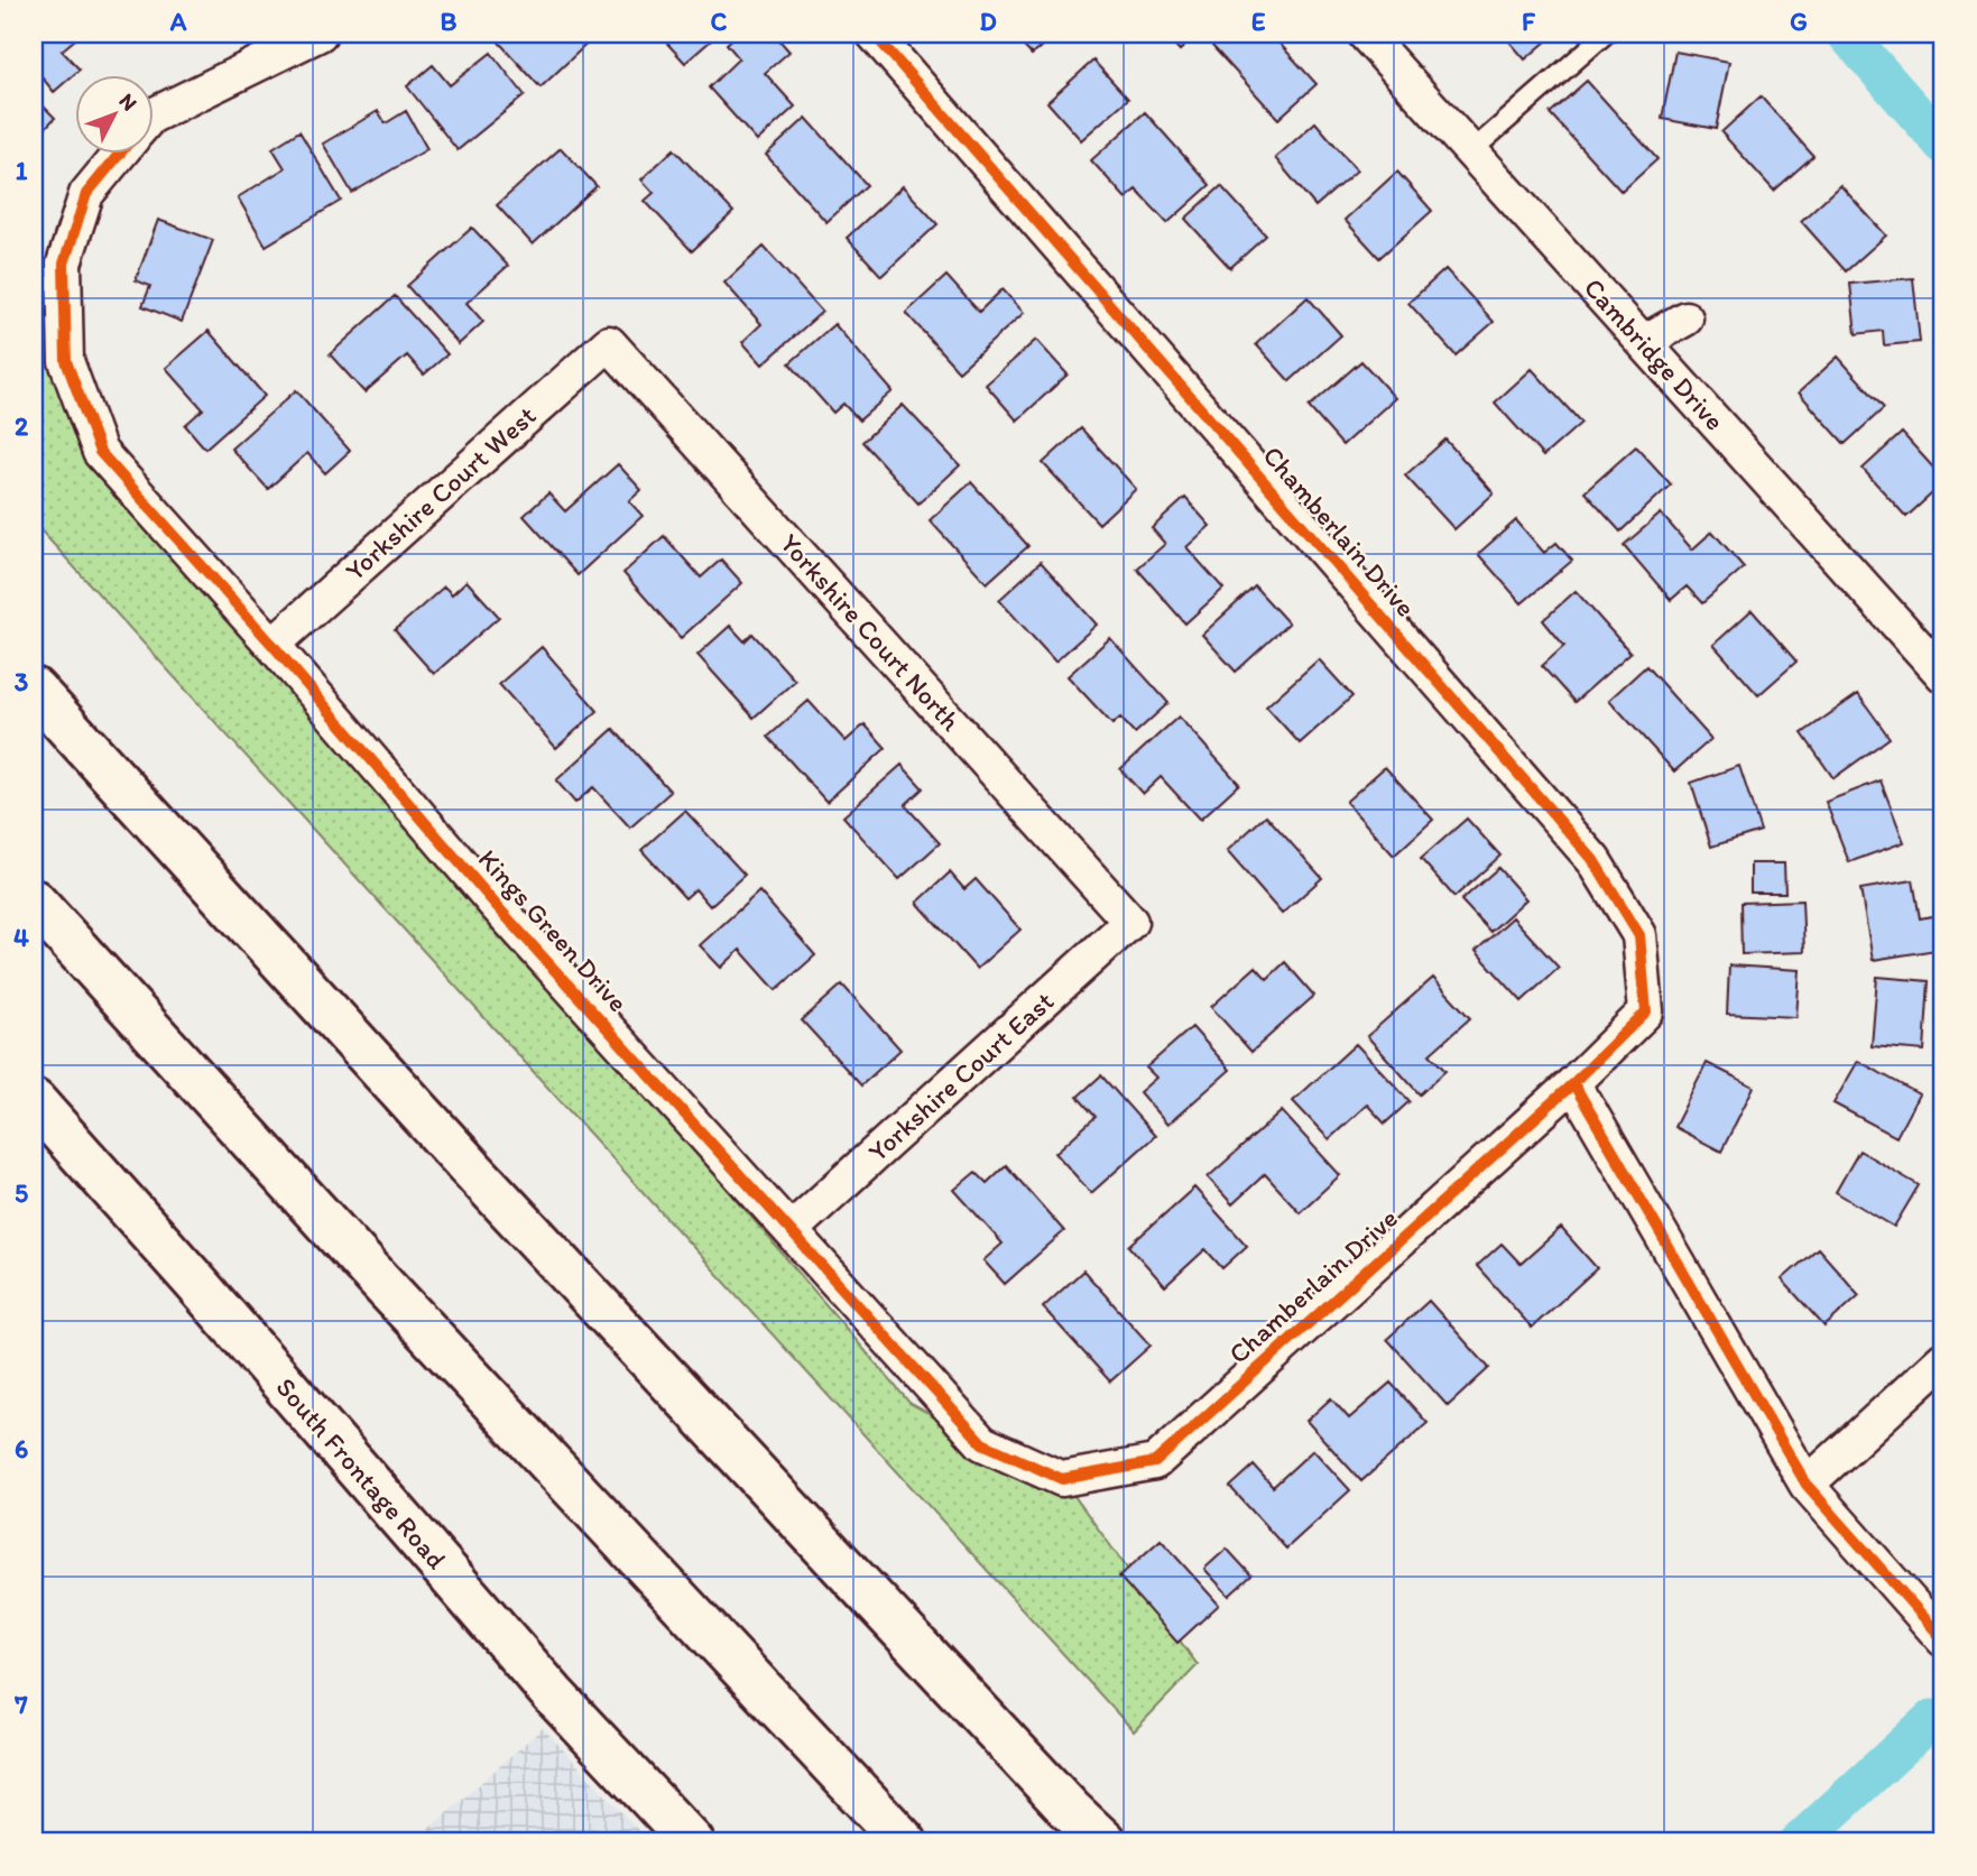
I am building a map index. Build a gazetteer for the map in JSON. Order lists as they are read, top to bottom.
{
  "streets": {
    "main road": ["South Frontage Road"],
    "street": [
      "Cambridge Drive",
      "Yorkshire Court West",
      "Chamberlain Drive",
      "Yorkshire Court North",
      "Kings Green Drive",
      "Yorkshire Court East"
    ]
  },
  "crossings": [
    ["Yorkshire Court West", "Yorkshire Court North"],
    ["Yorkshire Court West", "Kings Green Drive"],
    ["Chamberlain Drive", "Kings Green Drive"],
    ["Yorkshire Court North", "Yorkshire Court East"],
    ["Kings Green Drive", "Yorkshire Court East"]
  ],
  "north": "top right",
  "grid": {
    "columns": [
      "A",
      "B",
      "C",
      "D",
      "E",
      "F",
      "G"
    ],
    "rows": [
      "1",
      "2",
      "3",
      "4",
      "5",
      "6",
      "7"
    ]
  }
}
